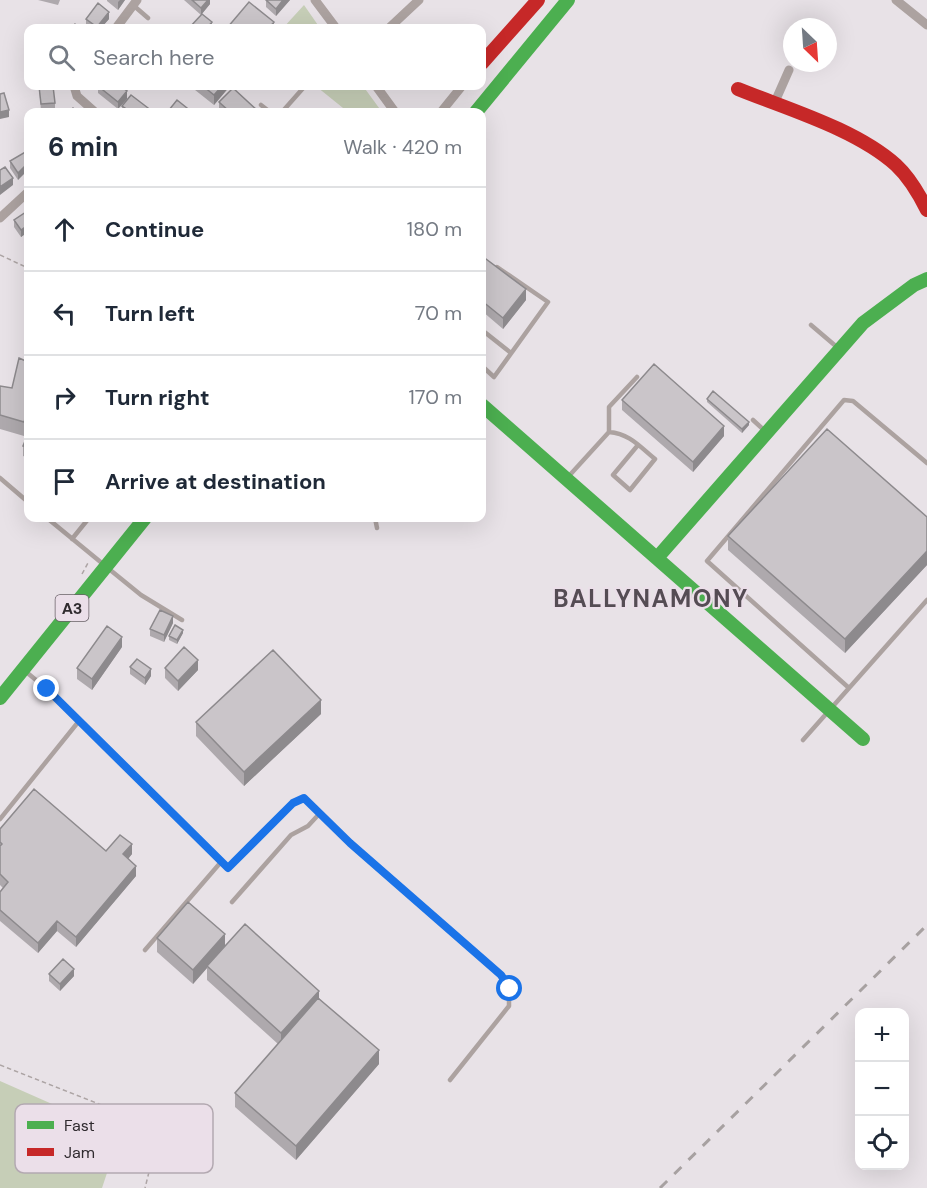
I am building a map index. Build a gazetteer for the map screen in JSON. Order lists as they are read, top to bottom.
{
  "streets": {
    "main road": ["A3"]
  },
  "districts": ["BALLYNAMONY"],
  "legend": ["Fast", "Jam"],
  "north": "bottom right",
  "page": {
    "search": "Search here",
    "heading": ["6 min", "Walk · 420 m"],
    "list": [
      ["Continue", "180 m"],
      ["Turn left", "70 m"],
      ["Turn right", "170 m"],
      "Arrive at destination"
    ],
    "map_buttons": ["+", "−"]
  }
}
